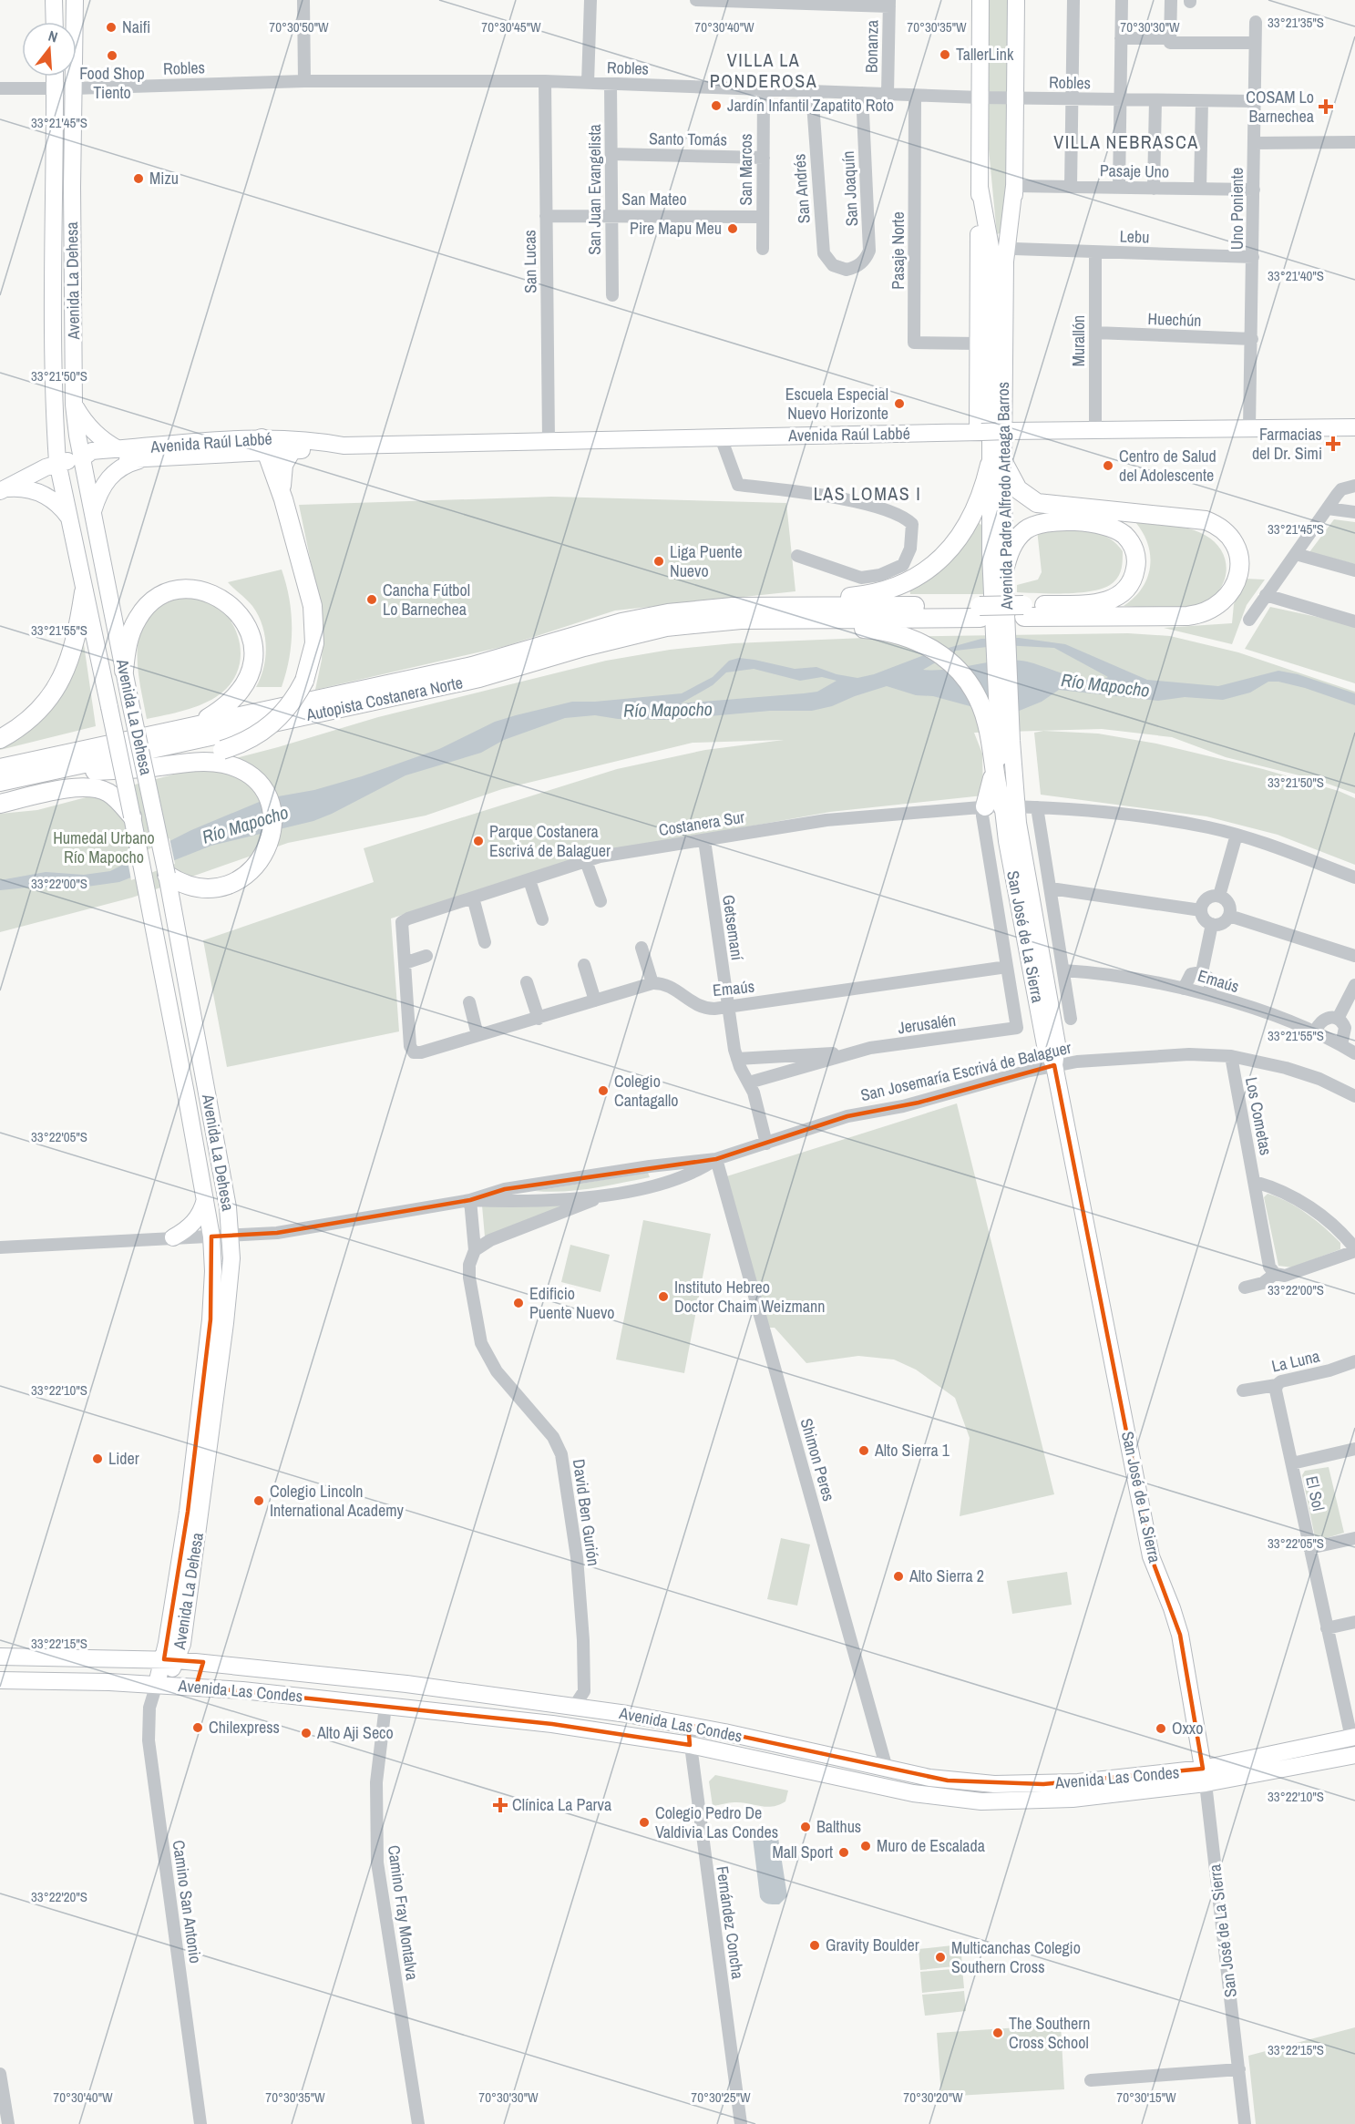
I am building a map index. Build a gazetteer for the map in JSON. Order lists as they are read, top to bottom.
{
  "streets": {
    "highway": ["Autopista Costanera Norte"],
    "main road": [
      "Avenida La Dehesa",
      "Avenida Raúl Labbé",
      "Avenida Padre Alfredo Arteaga Barros",
      "San José de La Sierra",
      "Avenida Las Condes"
    ],
    "street": [
      "Bonanza",
      "Robles",
      "Santo Tomás",
      "San Marcos",
      "Pasaje Uno",
      "San Andrés",
      "San Joaquín",
      "San Juan Evangelista",
      "San Mateo",
      "Uno Poniente",
      "Lebu",
      "Pasaje Norte",
      "San Lucas",
      "Huechún",
      "Murallón",
      "Costanera Sur",
      "Getsemaní",
      "Emaús",
      "Jerusalén",
      "San Josemaría Escrivá de Balaguer",
      "Los Cometas",
      "La Luna",
      "Shimon Peres",
      "El Sol",
      "David Ben Gurión",
      "Camino San Antonio",
      "Camino Fray Montalva",
      "Fernández Concha"
    ]
  },
  "crossings": [
    ["Bonanza", "Robles"],
    ["Robles", "San Marcos"],
    ["Robles", "San Andrés"],
    ["Robles", "San Joaquín"],
    ["Robles", "San Juan Evangelista"],
    ["Robles", "Uno Poniente"],
    ["Robles", "Pasaje Norte"],
    ["Robles", "San Lucas"],
    ["Robles", "Avenida La Dehesa"],
    ["Robles", "Avenida Padre Alfredo Arteaga Barros"],
    ["Santo Tomás", "San Marcos"],
    ["Santo Tomás", "San Juan Evangelista"],
    ["San Marcos", "San Mateo"],
    ["Pasaje Uno", "Uno Poniente"],
    ["Pasaje Uno", "Avenida Padre Alfredo Arteaga Barros"],
    ["San Andrés", "San Joaquín"],
    ["San Juan Evangelista", "San Mateo"],
    ["San Mateo", "San Lucas"],
    ["Uno Poniente", "Lebu"],
    ["Uno Poniente", "Huechún"],
    ["Uno Poniente", "Avenida Raúl Labbé"],
    ["Lebu", "Murallón"],
    ["Lebu", "Avenida Padre Alfredo Arteaga Barros"],
    ["Pasaje Norte", "Avenida Padre Alfredo Arteaga Barros"],
    ["San Lucas", "Avenida Raúl Labbé"],
    ["Avenida La Dehesa", "Avenida Raúl Labbé"],
    ["Avenida La Dehesa", "San Josemaría Escrivá de Balaguer"],
    ["Avenida La Dehesa", "Avenida Las Condes"],
    ["Avenida La Dehesa", "Camino San Antonio"],
    ["Huechún", "Murallón"],
    ["Murallón", "Avenida Raúl Labbé"],
    ["Avenida Raúl Labbé", "Avenida Padre Alfredo Arteaga Barros"],
    ["Avenida Padre Alfredo Arteaga Barros", "Costanera Sur"],
    ["Avenida Padre Alfredo Arteaga Barros", "San José de La Sierra"],
    ["Costanera Sur", "Getsemaní"],
    ["Costanera Sur", "San José de La Sierra"],
    ["Getsemaní", "Emaús"],
    ["Getsemaní", "Jerusalén"],
    ["Getsemaní", "San Josemaría Escrivá de Balaguer"],
    ["San José de La Sierra", "Emaús"],
    ["San José de La Sierra", "Jerusalén"],
    ["San José de La Sierra", "San Josemaría Escrivá de Balaguer"],
    ["San José de La Sierra", "Avenida Las Condes"],
    ["San Josemaría Escrivá de Balaguer", "Los Cometas"],
    ["San Josemaría Escrivá de Balaguer", "Shimon Peres"],
    ["San Josemaría Escrivá de Balaguer", "David Ben Gurión"],
    ["La Luna", "El Sol"],
    ["Shimon Peres", "Avenida Las Condes"],
    ["El Sol", "Avenida Las Condes"],
    ["David Ben Gurión", "Avenida Las Condes"],
    ["Avenida Las Condes", "Camino San Antonio"],
    ["Avenida Las Condes", "Camino Fray Montalva"],
    ["Avenida Las Condes", "Fernández Concha"]
  ],
  "districts": ["VILLA LA PONDEROSA", "VILLA NEBRASCA", "LAS LOMAS I"],
  "water": ["Río Mapocho"],
  "parks": ["Humedal Urbano Río Mapocho"],
  "places": {
    "other": [
      "Naifi",
      "TallerLink",
      "Food Shop Tiento",
      "Jardín Infantil Zapatito Roto",
      "Mizu",
      "Pire Mapu Meu",
      "Escuela Especial Nuevo Horizonte",
      "Centro de Salud del Adolescente",
      "Liga Puente Nuevo",
      "Cancha Fútbol Lo Barnechea",
      "Parque Costanera Escrivá de Balaguer",
      "Colegio Cantagallo",
      "Instituto Hebreo Doctor Chaim Weizmann",
      "Edificio Puente Nuevo",
      "Alto Sierra 1",
      "Lider",
      "Colegio Lincoln International Academy",
      "Alto Sierra 2",
      "Chilexpress",
      "Oxxo",
      "Alto Aji Seco",
      "Colegio Pedro De Valdivia Las Condes",
      "Balthus",
      "Muro de Escalada",
      "Mall Sport",
      "Gravity Boulder",
      "Multicanchas Colegio Southern Cross",
      "The Southern Cross School"
    ],
    "health": ["COSAM Lo Barnechea", "Farmacias del Dr. Simi", "Clínica La Parva"]
  },
  "north": "top",
  "coordinates": [
    "33°21'35\"S",
    "70°30'50\"W",
    "70°30'45\"W",
    "70°30'40\"W",
    "70°30'35\"W",
    "70°30'30\"W",
    "33°21'45\"S",
    "33°21'40\"S",
    "33°21'50\"S",
    "33°21'55\"S",
    "33°22'00\"S",
    "33°22'05\"S",
    "33°22'10\"S",
    "33°22'15\"S",
    "33°22'20\"S",
    "70°30'25\"W",
    "70°30'20\"W",
    "70°30'15\"W"
  ]
}
